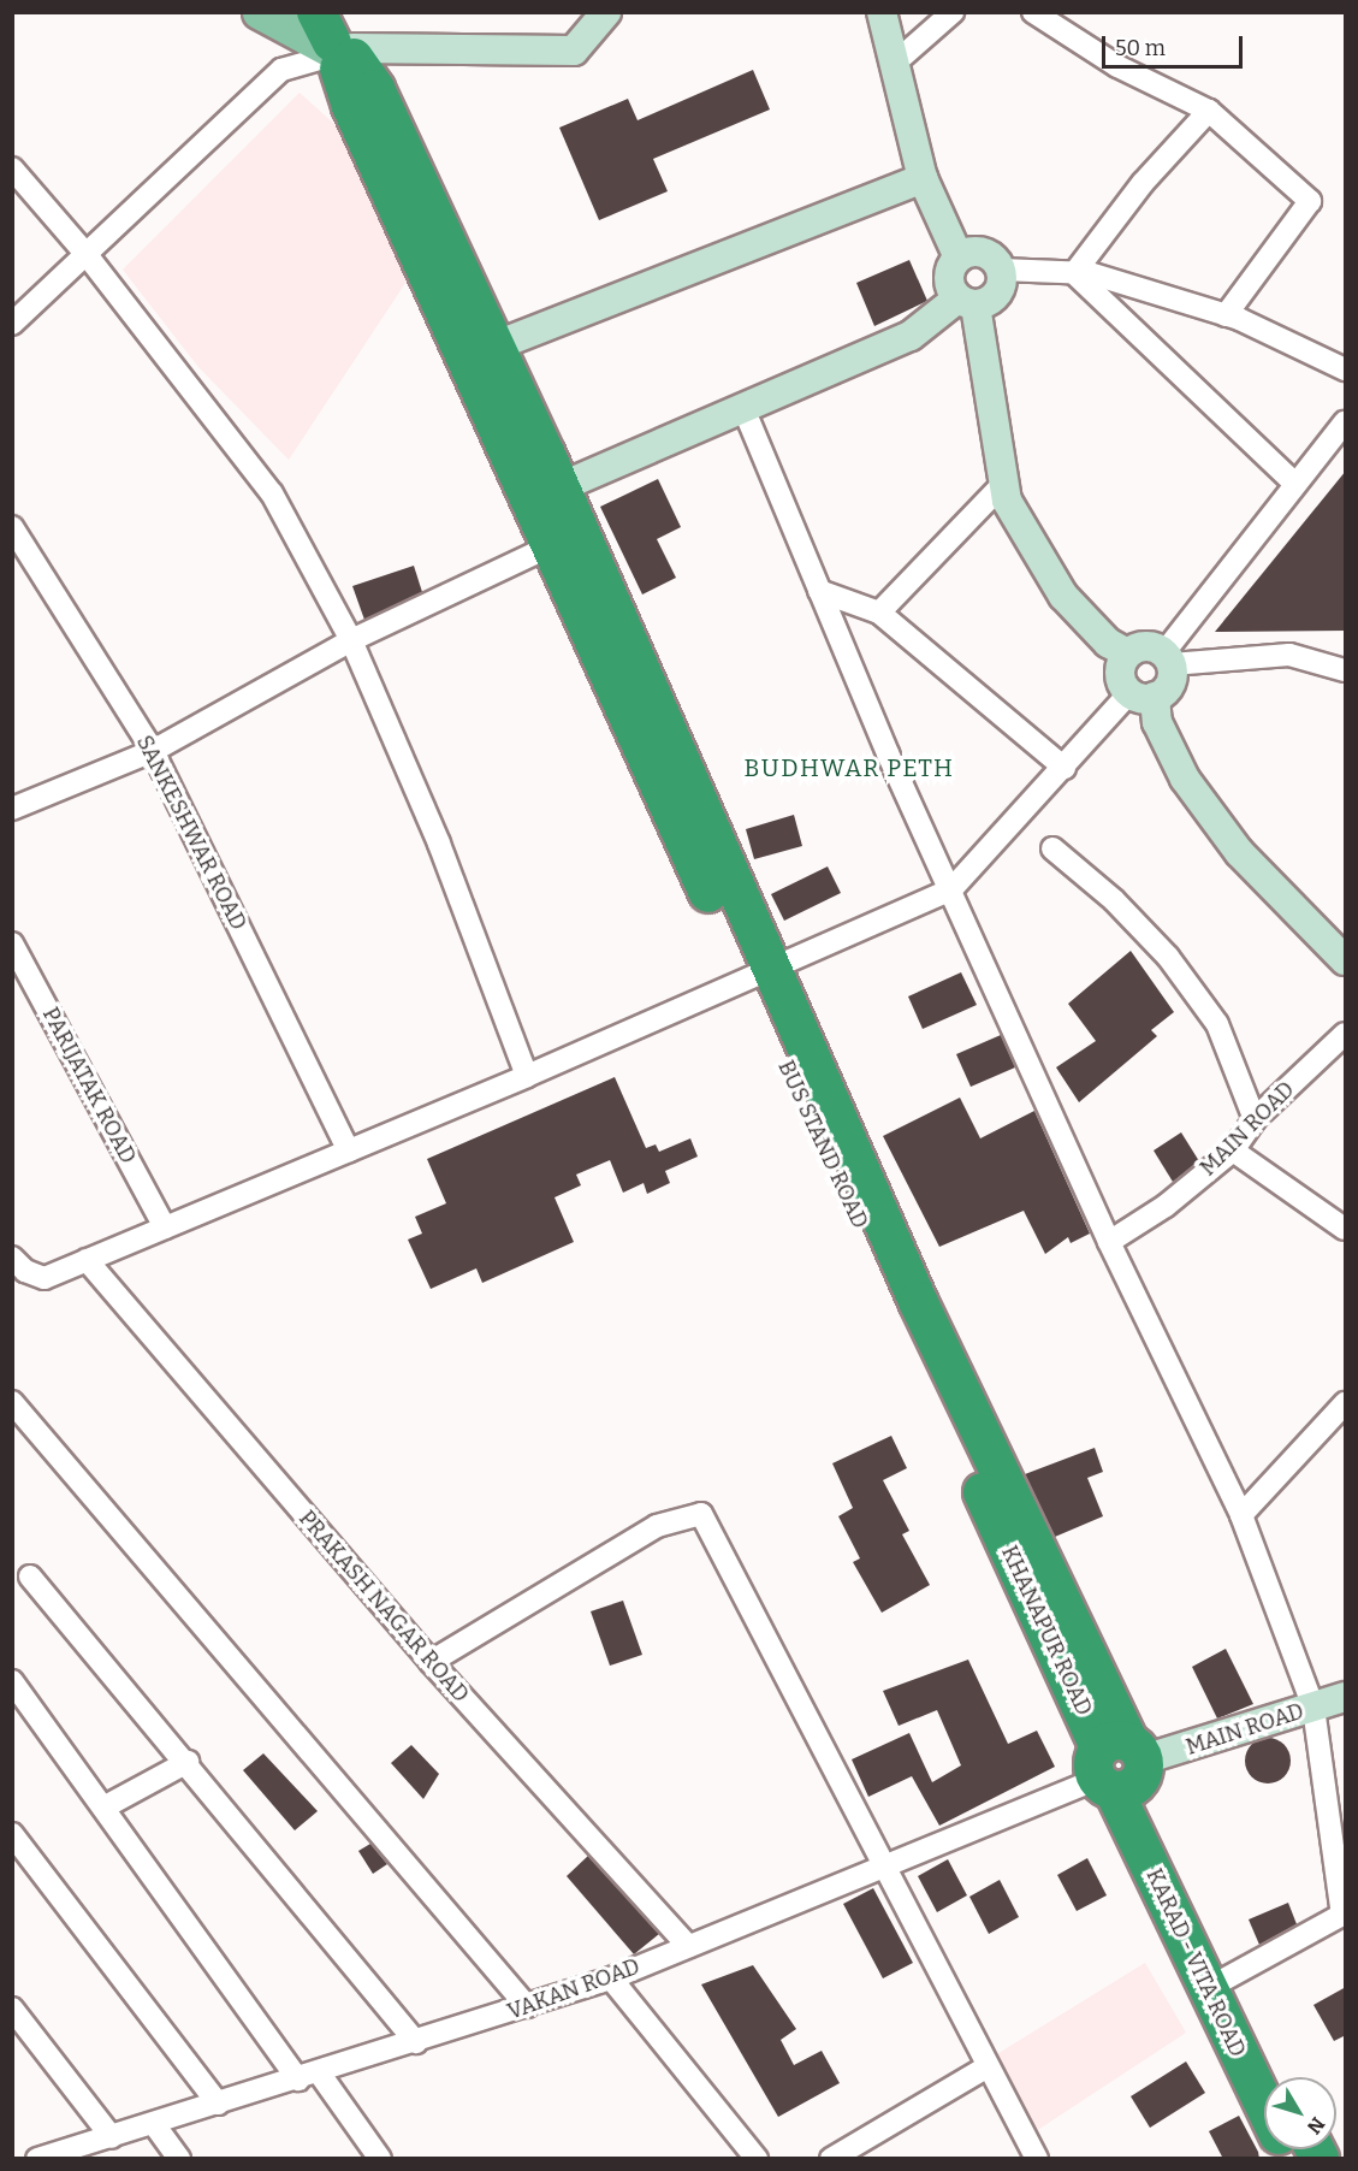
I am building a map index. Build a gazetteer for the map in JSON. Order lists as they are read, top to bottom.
{
  "streets": {
    "highway": ["BUS STAND ROAD", "KHANAPUR ROAD", "KARAD - VITA ROAD"],
    "street": [
      "SANKESHWAR ROAD",
      "PARIJATAK ROAD",
      "MAIN ROAD",
      "PRAKASH NAGAR ROAD",
      "VAKAN ROAD"
    ]
  },
  "crossings": [
    ["MAIN ROAD", "KHANAPUR ROAD"],
    ["MAIN ROAD", "KARAD - VITA ROAD"],
    ["MAIN ROAD", "VAKAN ROAD"],
    ["BUS STAND ROAD", "KHANAPUR ROAD"],
    ["PRAKASH NAGAR ROAD", "VAKAN ROAD"],
    ["KHANAPUR ROAD", "KARAD - VITA ROAD"],
    ["KHANAPUR ROAD", "VAKAN ROAD"],
    ["KARAD - VITA ROAD", "VAKAN ROAD"]
  ],
  "districts": ["BUDHWAR PETH"],
  "scale_bar": "50 m",
  "north": "bottom right"
}
